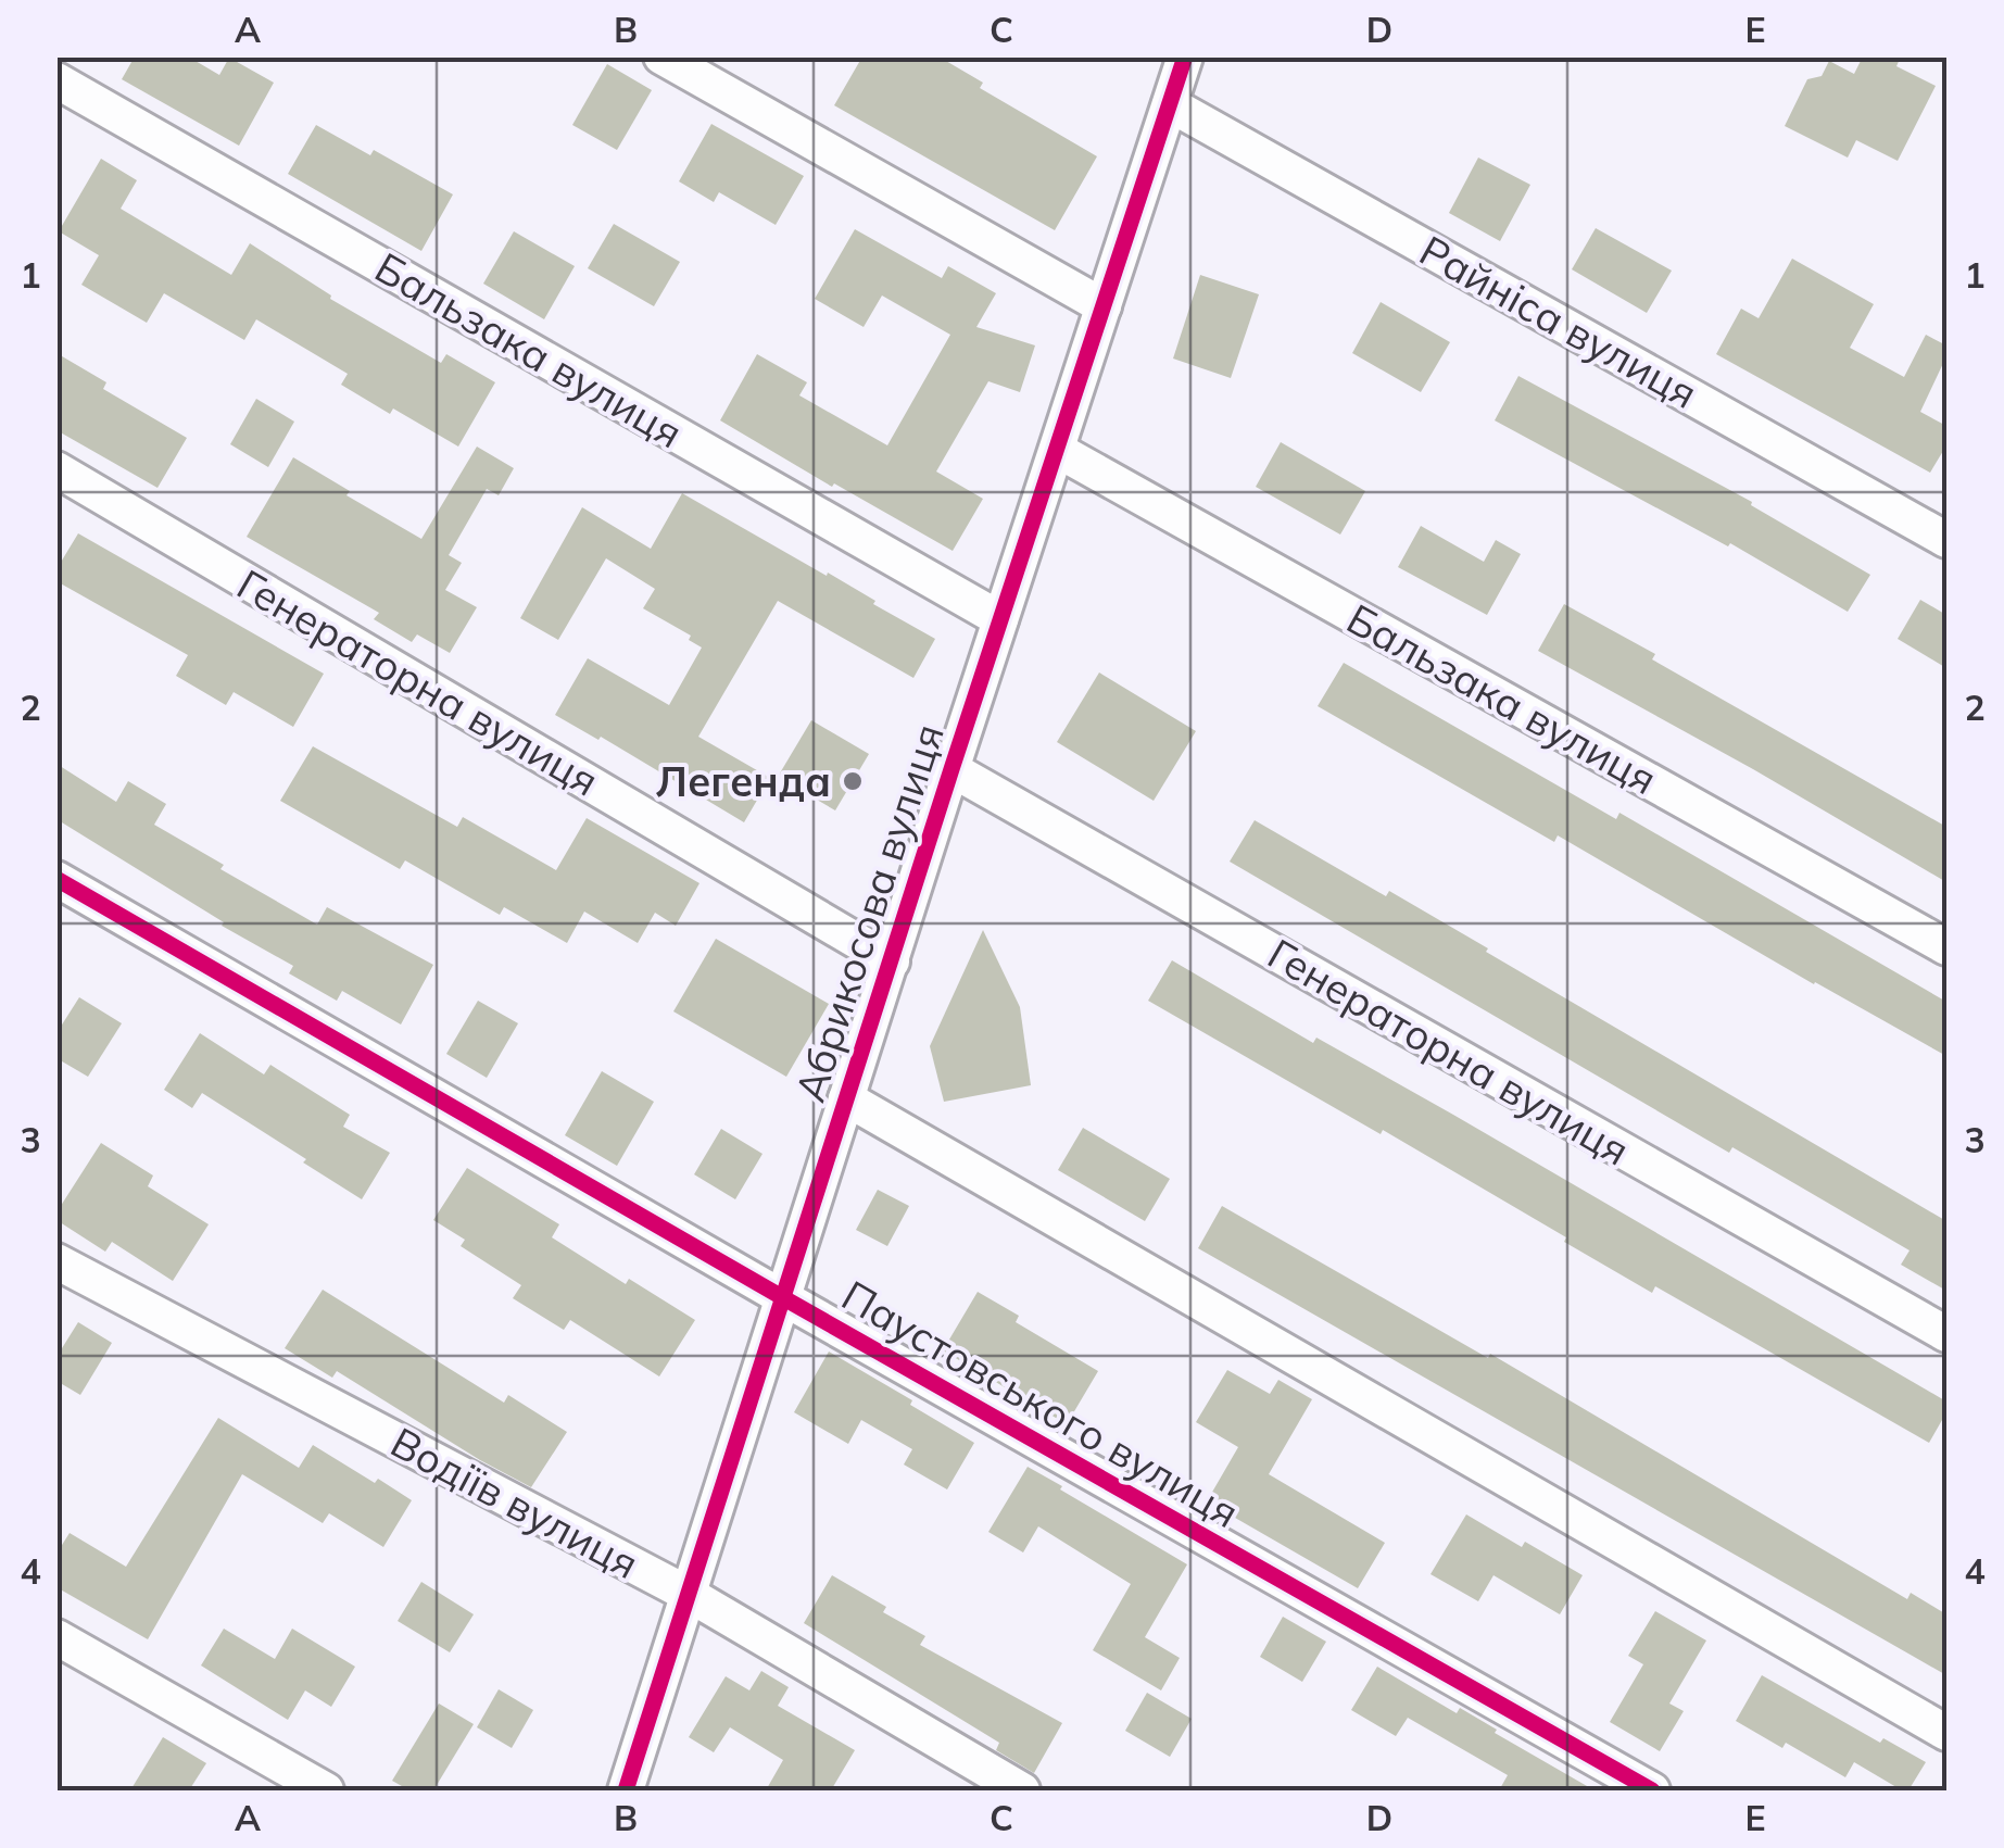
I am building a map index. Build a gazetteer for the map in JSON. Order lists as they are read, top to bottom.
{
  "streets": {
    "street": [
      "Райніса вулиця",
      "Бальзака вулиця",
      "Генераторна вулиця",
      "Абрикосова вулиця",
      "Паустовського вулиця",
      "Водіїв вулиця"
    ]
  },
  "crossings": [
    ["Райніса вулиця", "Абрикосова вулиця"],
    ["Бальзака вулиця", "Абрикосова вулиця"],
    ["Генераторна вулиця", "Абрикосова вулиця"],
    ["Абрикосова вулиця", "Паустовського вулиця"],
    ["Абрикосова вулиця", "Водіїв вулиця"]
  ],
  "places": ["Легенда"],
  "grid": {
    "columns": [
      "A",
      "B",
      "C",
      "D",
      "E"
    ],
    "rows": [
      "1",
      "2",
      "3",
      "4"
    ]
  }
}
